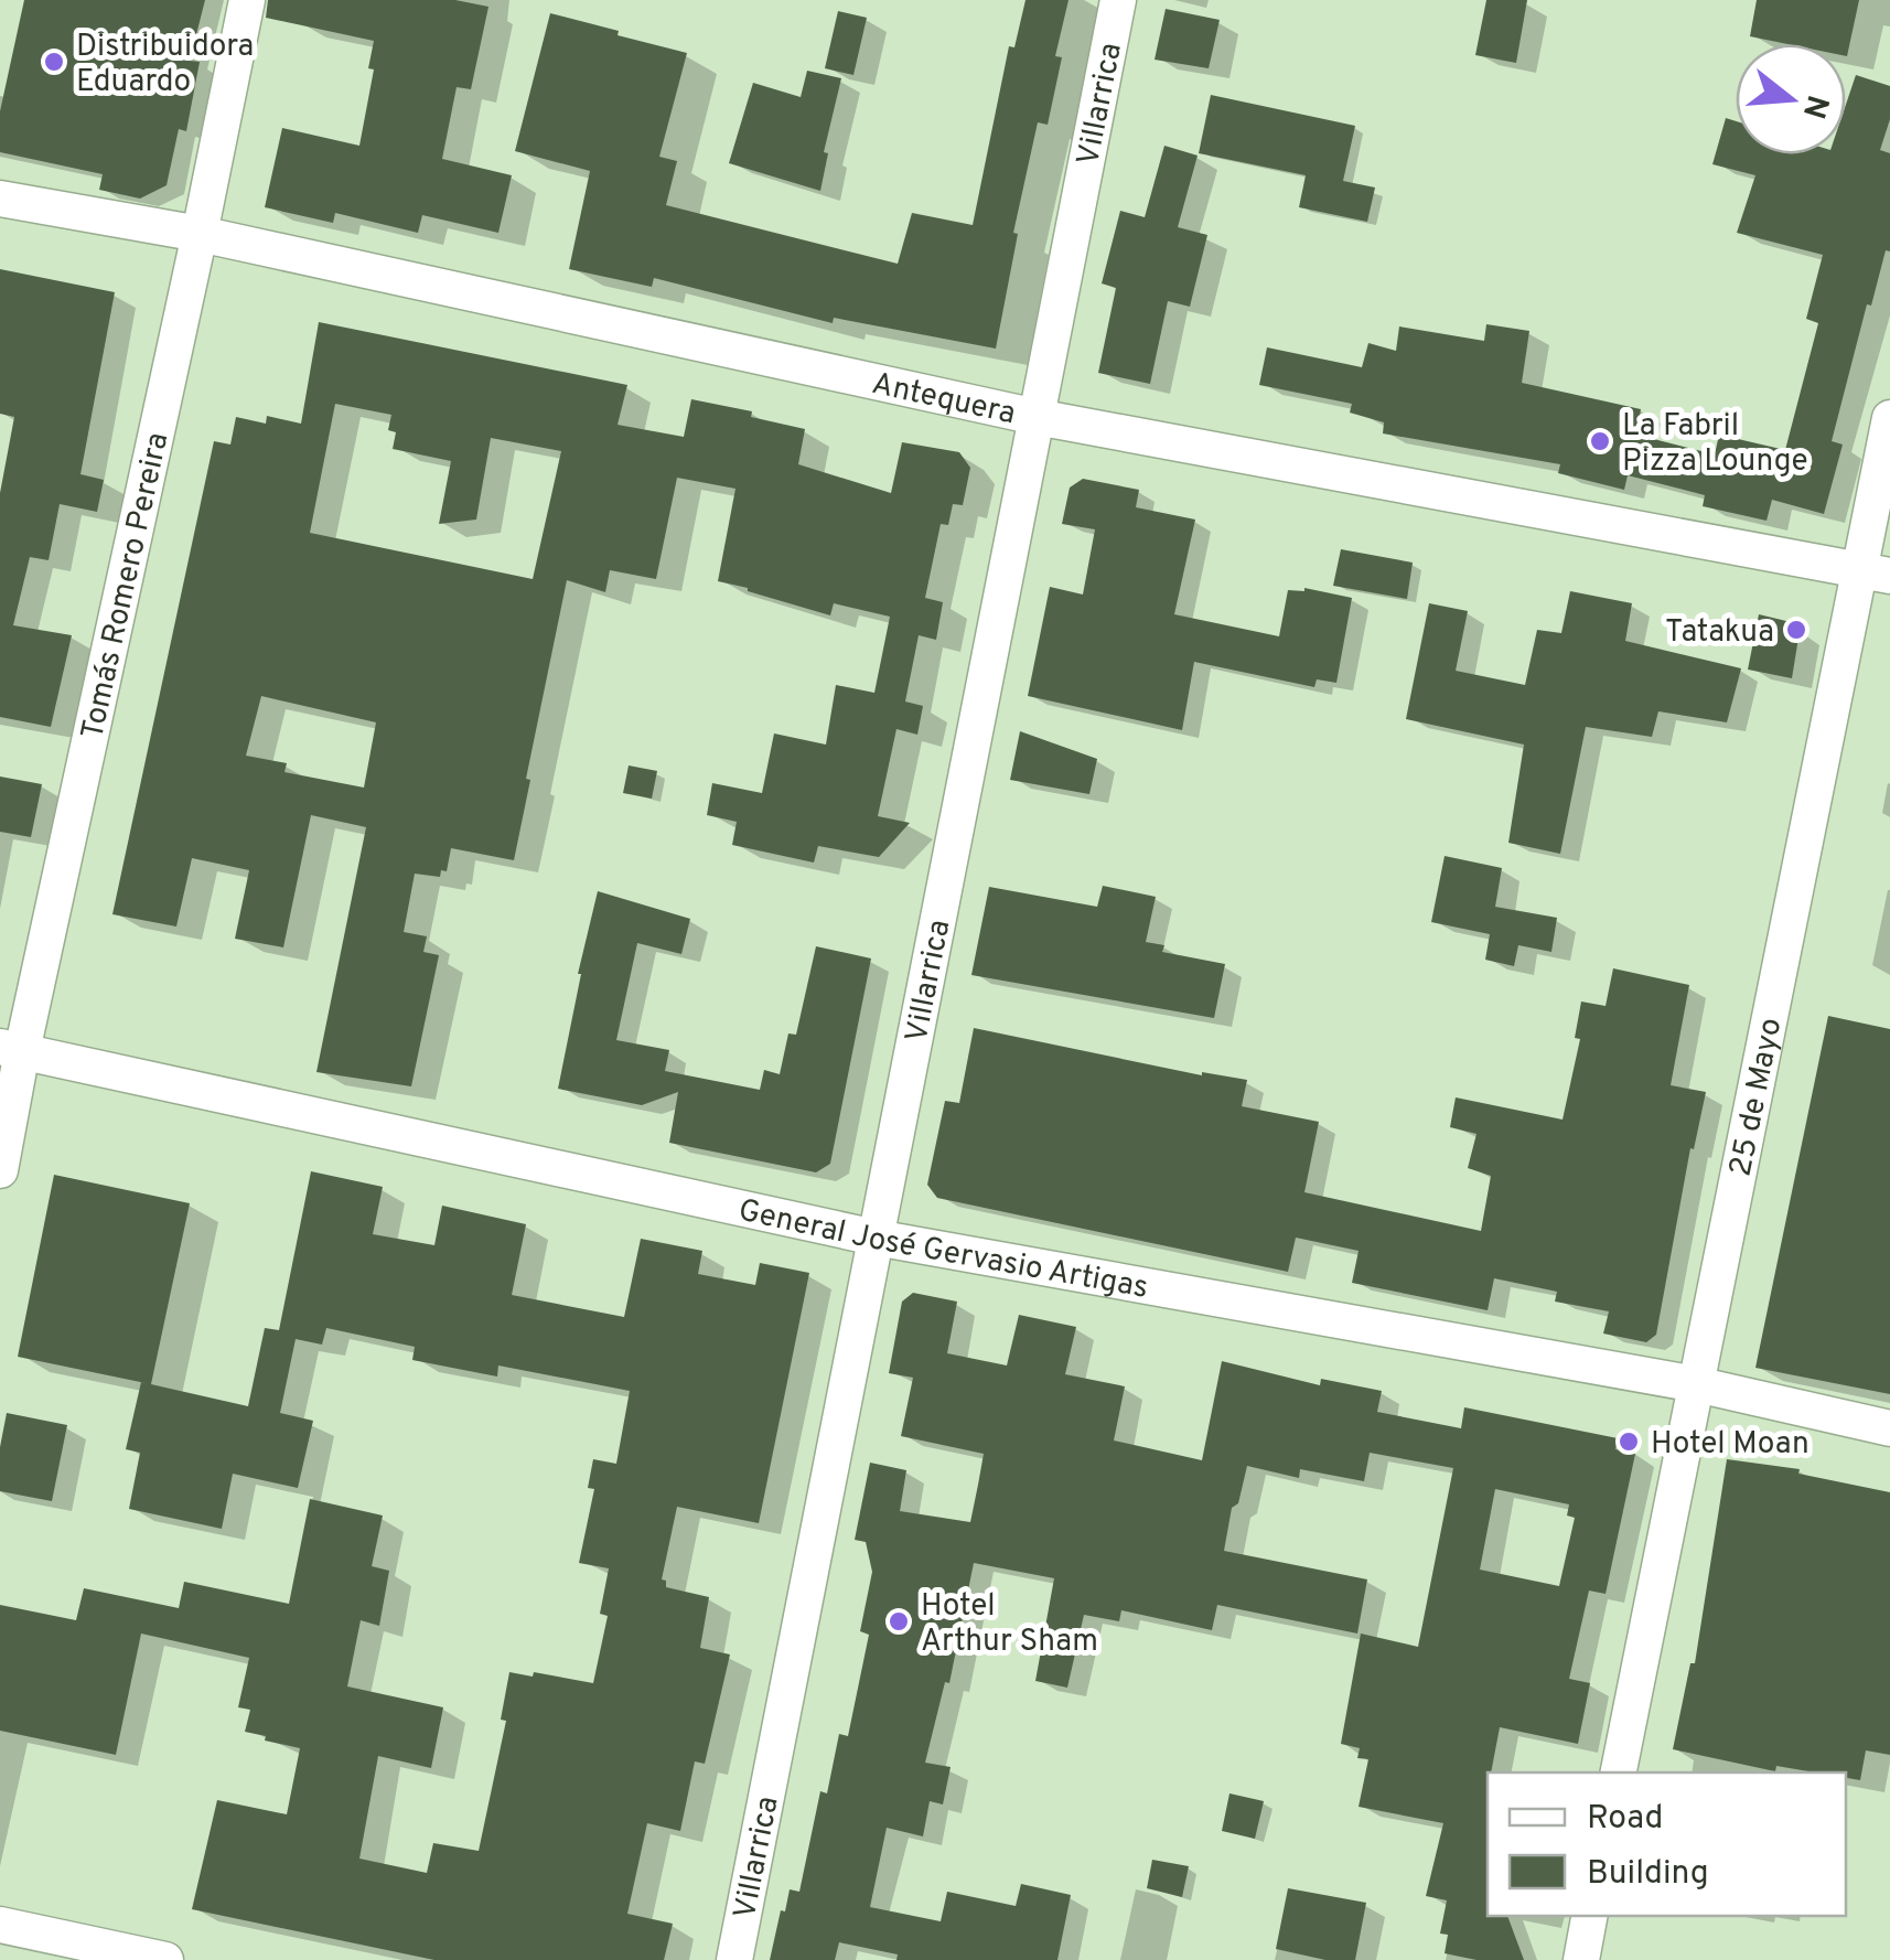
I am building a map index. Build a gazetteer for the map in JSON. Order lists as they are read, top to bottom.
{
  "streets": {
    "street": [
      "Villarrica",
      "Antequera",
      "Tomás Romero Pereira",
      "25 de Mayo",
      "General José Gervasio Artigas"
    ]
  },
  "crossings": [
    ["Villarrica", "Antequera"],
    ["Villarrica", "General José Gervasio Artigas"],
    ["Antequera", "Tomás Romero Pereira"],
    ["Antequera", "25 de Mayo"],
    ["Tomás Romero Pereira", "General José Gervasio Artigas"],
    ["25 de Mayo", "General José Gervasio Artigas"]
  ],
  "places": [
    "Distribuidora Eduardo",
    "La Fabril Pizza Lounge",
    "Tatakua",
    "Hotel Moan",
    "Hotel Arthur Sham"
  ],
  "legend": ["Road", "Building"],
  "north": "right"
}
